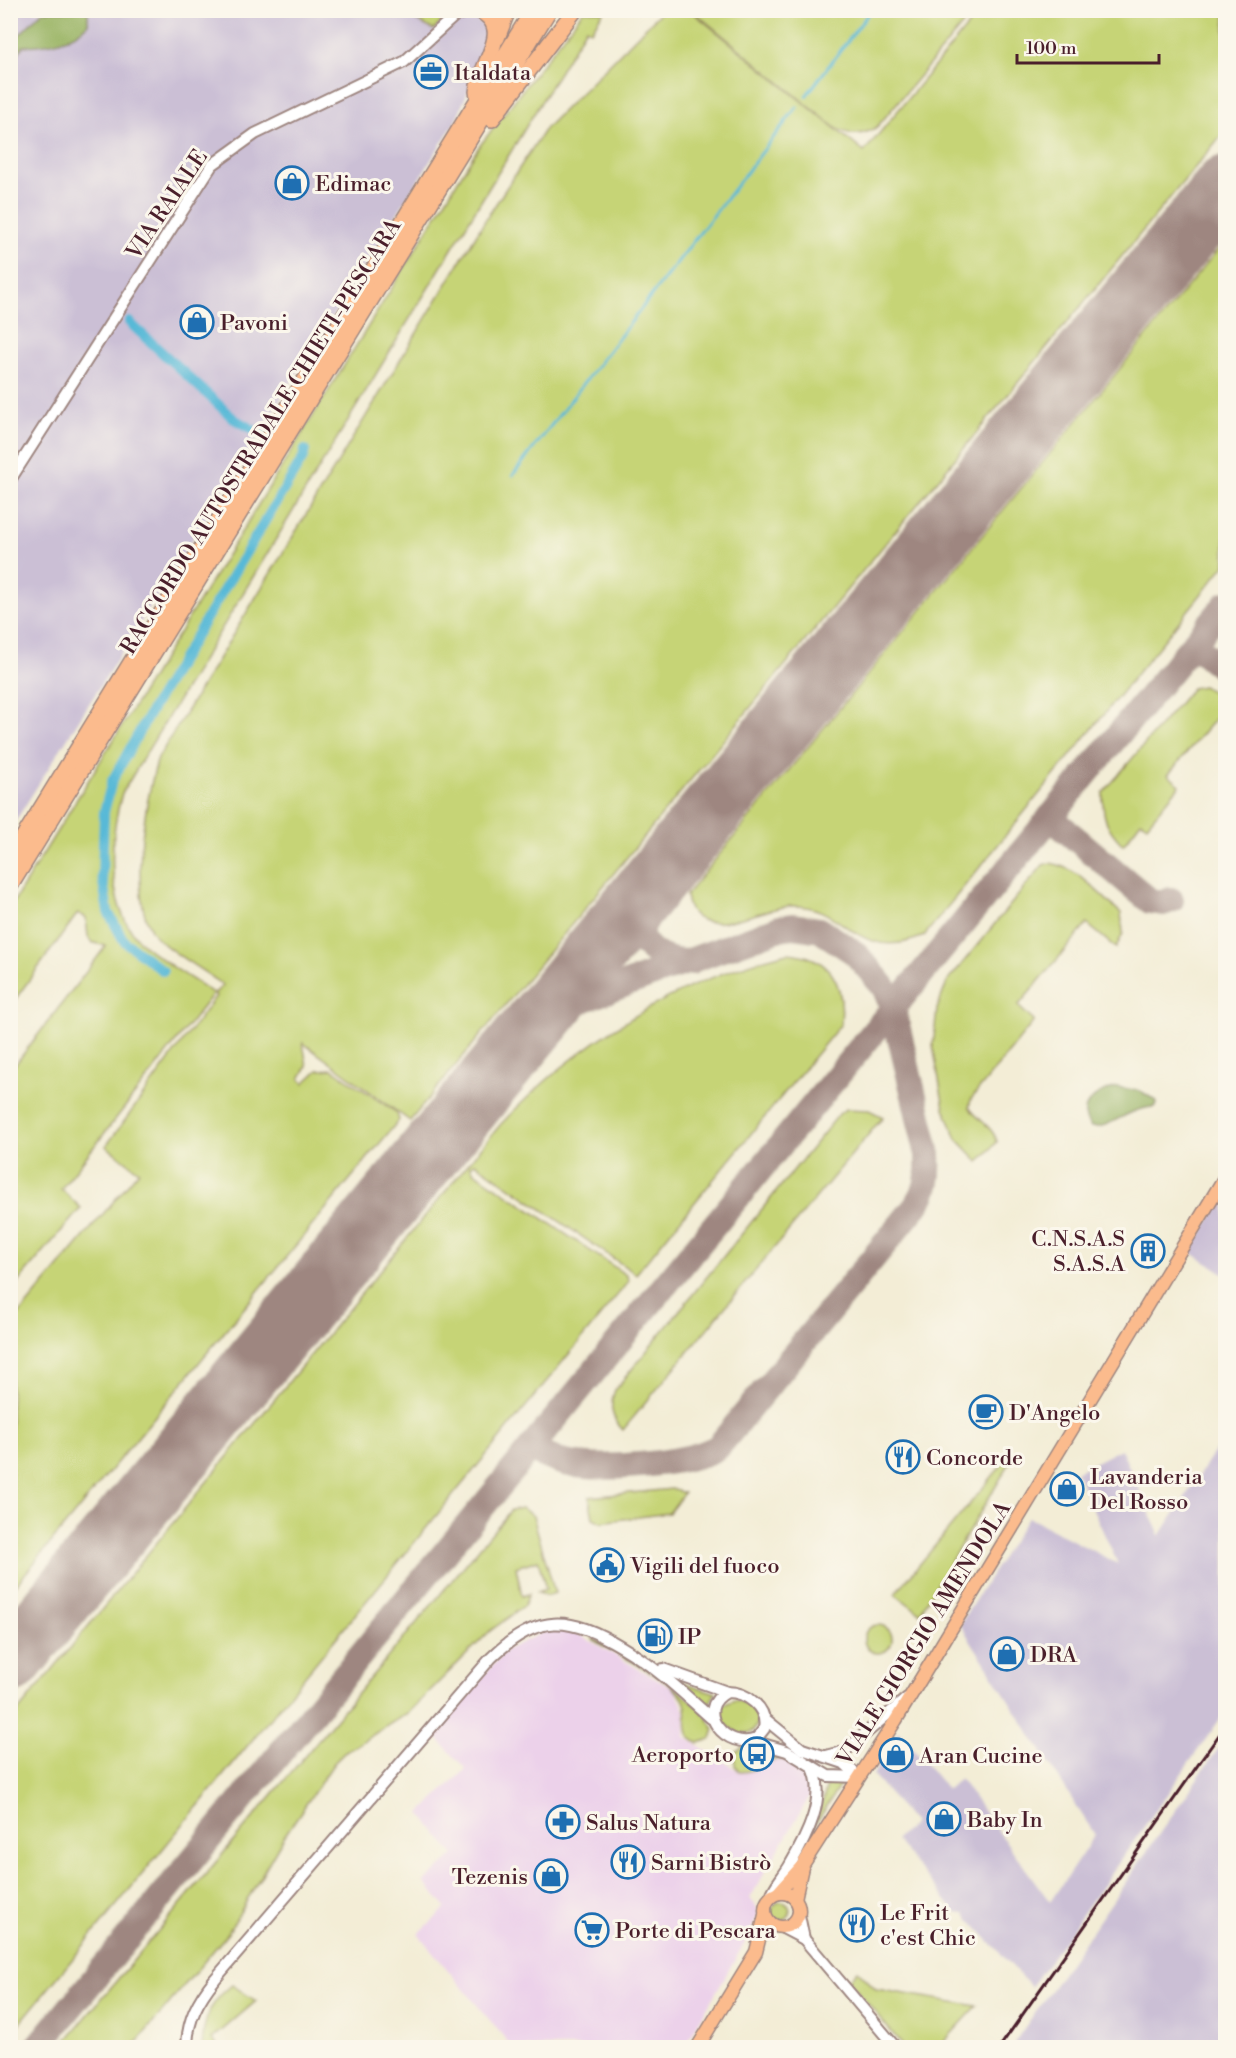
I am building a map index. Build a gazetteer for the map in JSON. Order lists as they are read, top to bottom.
{
  "streets": {
    "highway": ["RACCORDO AUTOSTRADALE CHIETI-PESCARA"],
    "main road": ["VIALE GIORGIO AMENDOLA"],
    "street": ["VIA RAIALE"]
  },
  "places": {
    "office": ["Italdata"],
    "shop": [
      "Edimac",
      "Pavoni",
      "Lavanderia Del Rosso",
      "DRA",
      "Aran Cucine",
      "Baby In",
      "Tezenis"
    ],
    "building": ["C.N.S.A.S S.A.S.A"],
    "cafe": ["D'Angelo"],
    "restaurant": ["Concorde", "Sarni Bistrò", "Le Frit c'est Chic"],
    "public building": ["Vigili del fuoco"],
    "fuel station": ["IP"],
    "bus stop": ["Aeroporto"],
    "pharmacy": ["Salus Natura"],
    "supermarket": ["Porte di Pescara"]
  },
  "scale_bar": "100 m"
}
